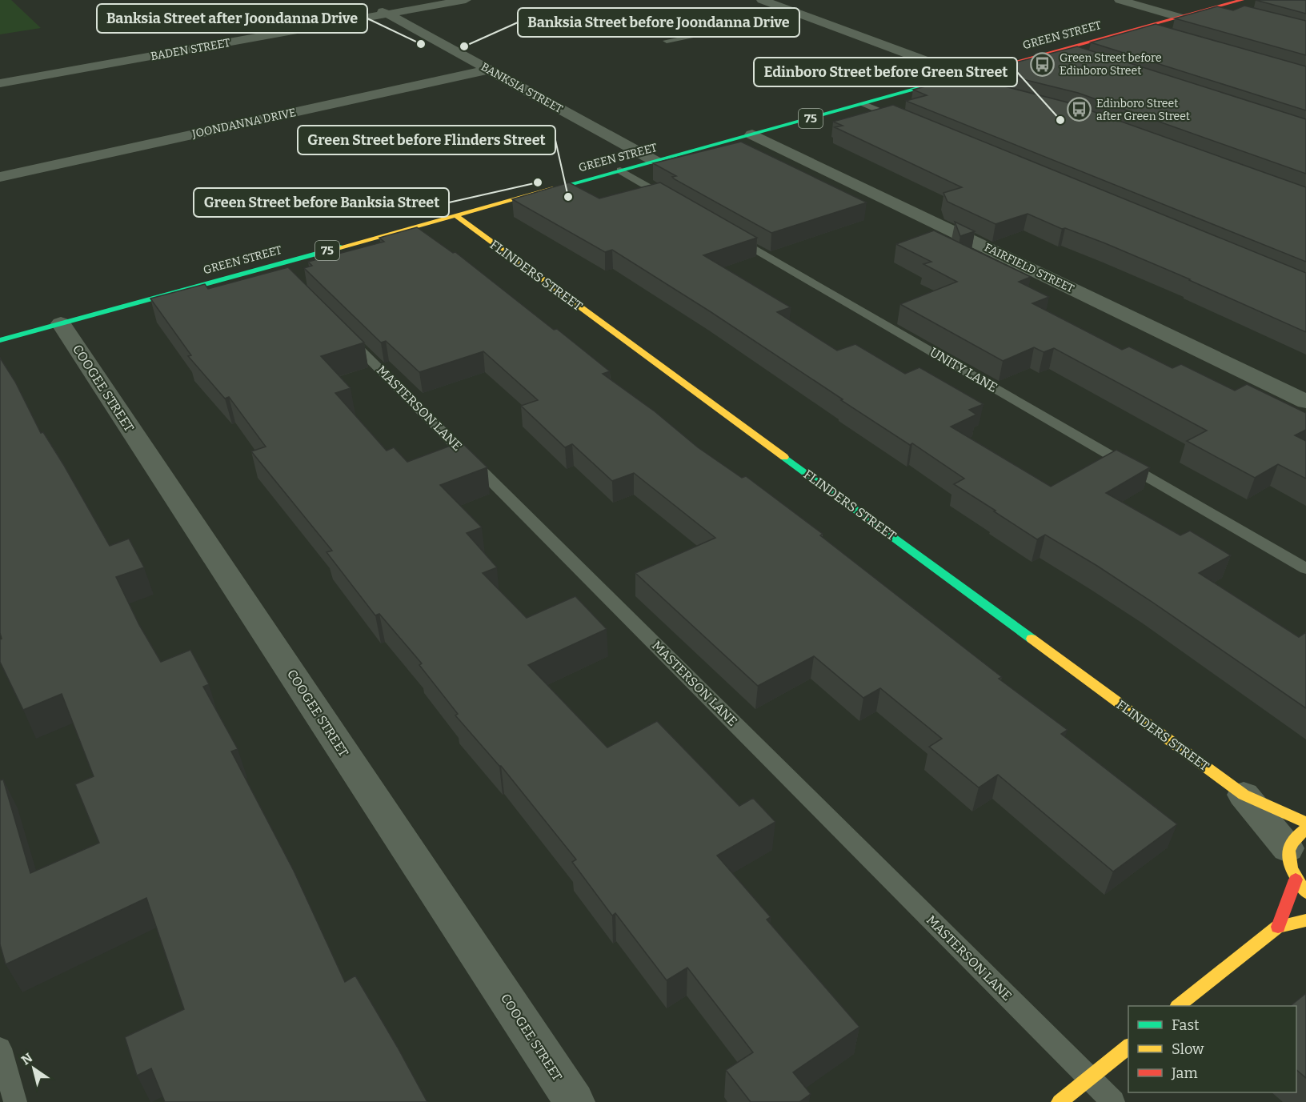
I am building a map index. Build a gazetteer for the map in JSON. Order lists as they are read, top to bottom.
{
  "streets": {
    "main road": ["GREEN STREET", "75", "FLINDERS STREET"],
    "street": [
      "BADEN STREET",
      "BANKSIA STREET",
      "JOONDANNA DRIVE",
      "FAIRFIELD STREET",
      "COOGEE STREET"
    ],
    "lane": ["UNITY LANE", "MASTERSON LANE"]
  },
  "crossings": [
    ["GREEN STREET", "BANKSIA STREET"],
    ["GREEN STREET", "FAIRFIELD STREET"],
    ["GREEN STREET", "FLINDERS STREET"],
    ["GREEN STREET", "COOGEE STREET"],
    ["BADEN STREET", "BANKSIA STREET"],
    ["BANKSIA STREET", "JOONDANNA DRIVE"]
  ],
  "places": {
    "other": [
      "Banksia Street after Joondanna Drive",
      "Banksia Street before Joondanna Drive",
      "Edinboro Street before Green Street",
      "Green Street before Banksia Street",
      "Green Street before Flinders Street"
    ],
    "bus stop": ["Green Street before Edinboro Street", "Edinboro Street after Green Street"]
  },
  "legend": ["Fast", "Slow", "Jam"],
  "north": "top left"
}
